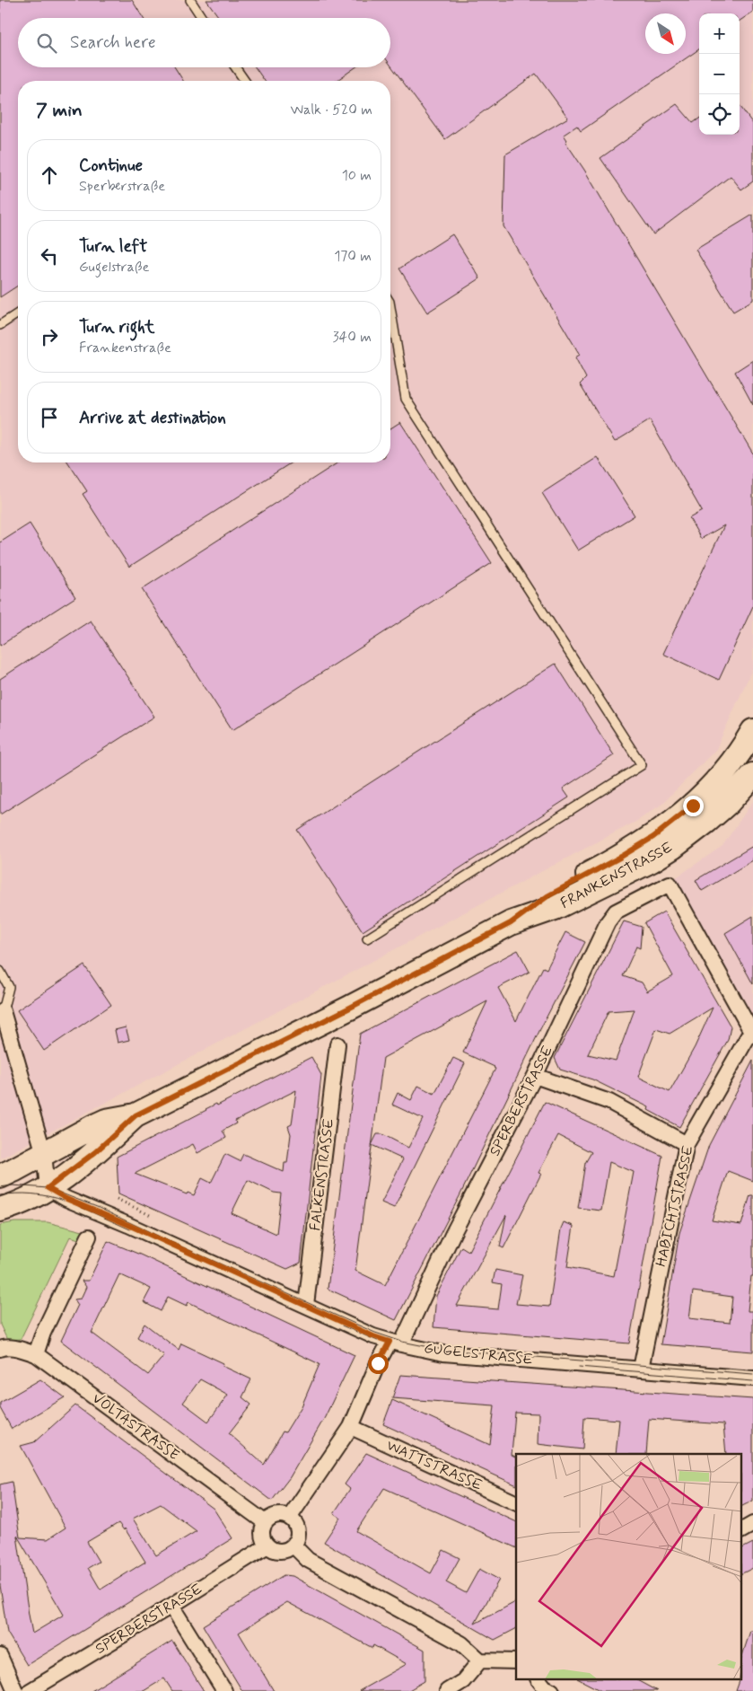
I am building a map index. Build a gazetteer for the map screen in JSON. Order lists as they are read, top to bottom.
{
  "streets": {
    "main road": ["FRANKENSTRASSE"],
    "street": [
      "SPERBERSTRASSE",
      "FALKENSTRASSE",
      "HABICHTSTRASSE",
      "GUGELSTRASSE",
      "VOLTASTRASSE",
      "WATTSTRASSE"
    ]
  },
  "crossings": [
    ["FRANKENSTRASSE", "GUGELSTRASSE"],
    ["SPERBERSTRASSE", "HABICHTSTRASSE"],
    ["SPERBERSTRASSE", "GUGELSTRASSE"],
    ["SPERBERSTRASSE", "VOLTASTRASSE"],
    ["SPERBERSTRASSE", "WATTSTRASSE"],
    ["FALKENSTRASSE", "GUGELSTRASSE"],
    ["HABICHTSTRASSE", "GUGELSTRASSE"]
  ],
  "north": "bottom right",
  "page": {
    "map_buttons": ["+", "−"],
    "search": "Search here",
    "heading": ["7 min", "Walk · 520 m"],
    "list": [
      ["Continue", "Sperberstraße", "10 m"],
      ["Turn left", "Gugelstraße", "170 m"],
      ["Turn right", "Frankenstraße", "340 m"],
      "Arrive at destination"
    ]
  }
}
